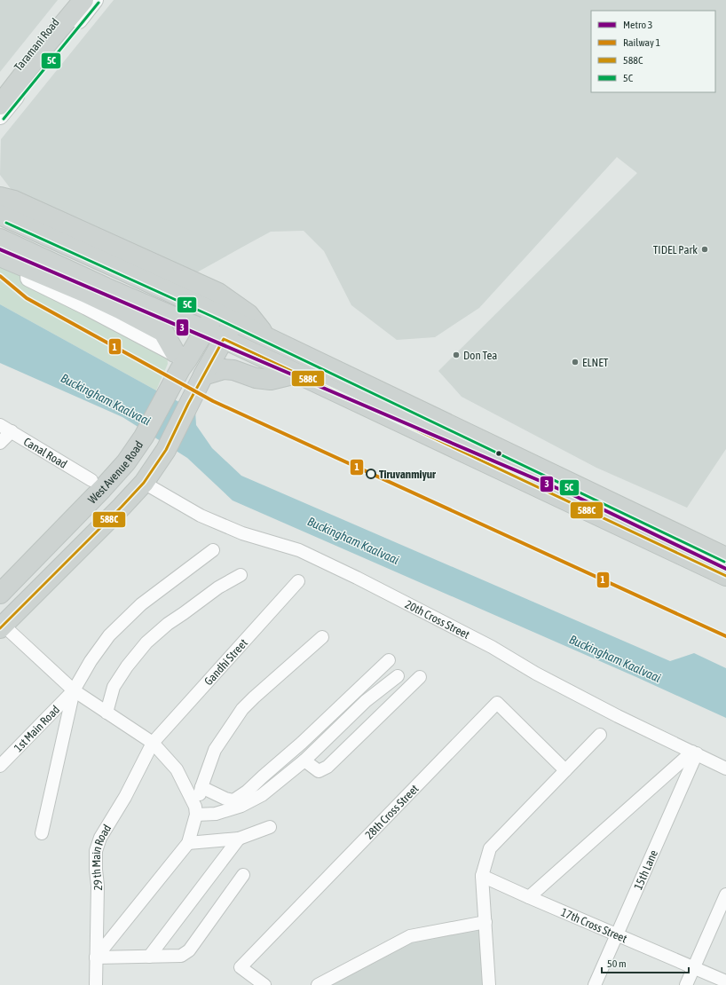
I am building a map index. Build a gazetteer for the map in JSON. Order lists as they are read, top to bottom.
{
  "streets": {
    "main road": ["West Avenue Road"],
    "street": [
      "Taramani Road",
      "Canal Road",
      "20th Cross Street",
      "Gandhi Street",
      "1st Main Road",
      "28th Cross Street",
      "29 th Main Road",
      "15th Lane",
      "17th Cross Street"
    ]
  },
  "crossings": [
    ["20th Cross Street", "15th Lane"],
    ["Gandhi Street", "29 th Main Road"],
    ["15th Lane", "17th Cross Street"]
  ],
  "water": ["Buckingham Kaalvaai"],
  "places": [
    "TIDEL Park",
    "Don Tea",
    "ELNET",
    "Tiruvanmiyur"
  ],
  "lines": [
    "transit line 5C",
    "metro line 3",
    "rail line 1",
    "transit line 588C"
  ],
  "legend": [
    "Metro 3",
    "Railway 1",
    "588C",
    "5C"
  ],
  "scale_bar": "50 m"
}
